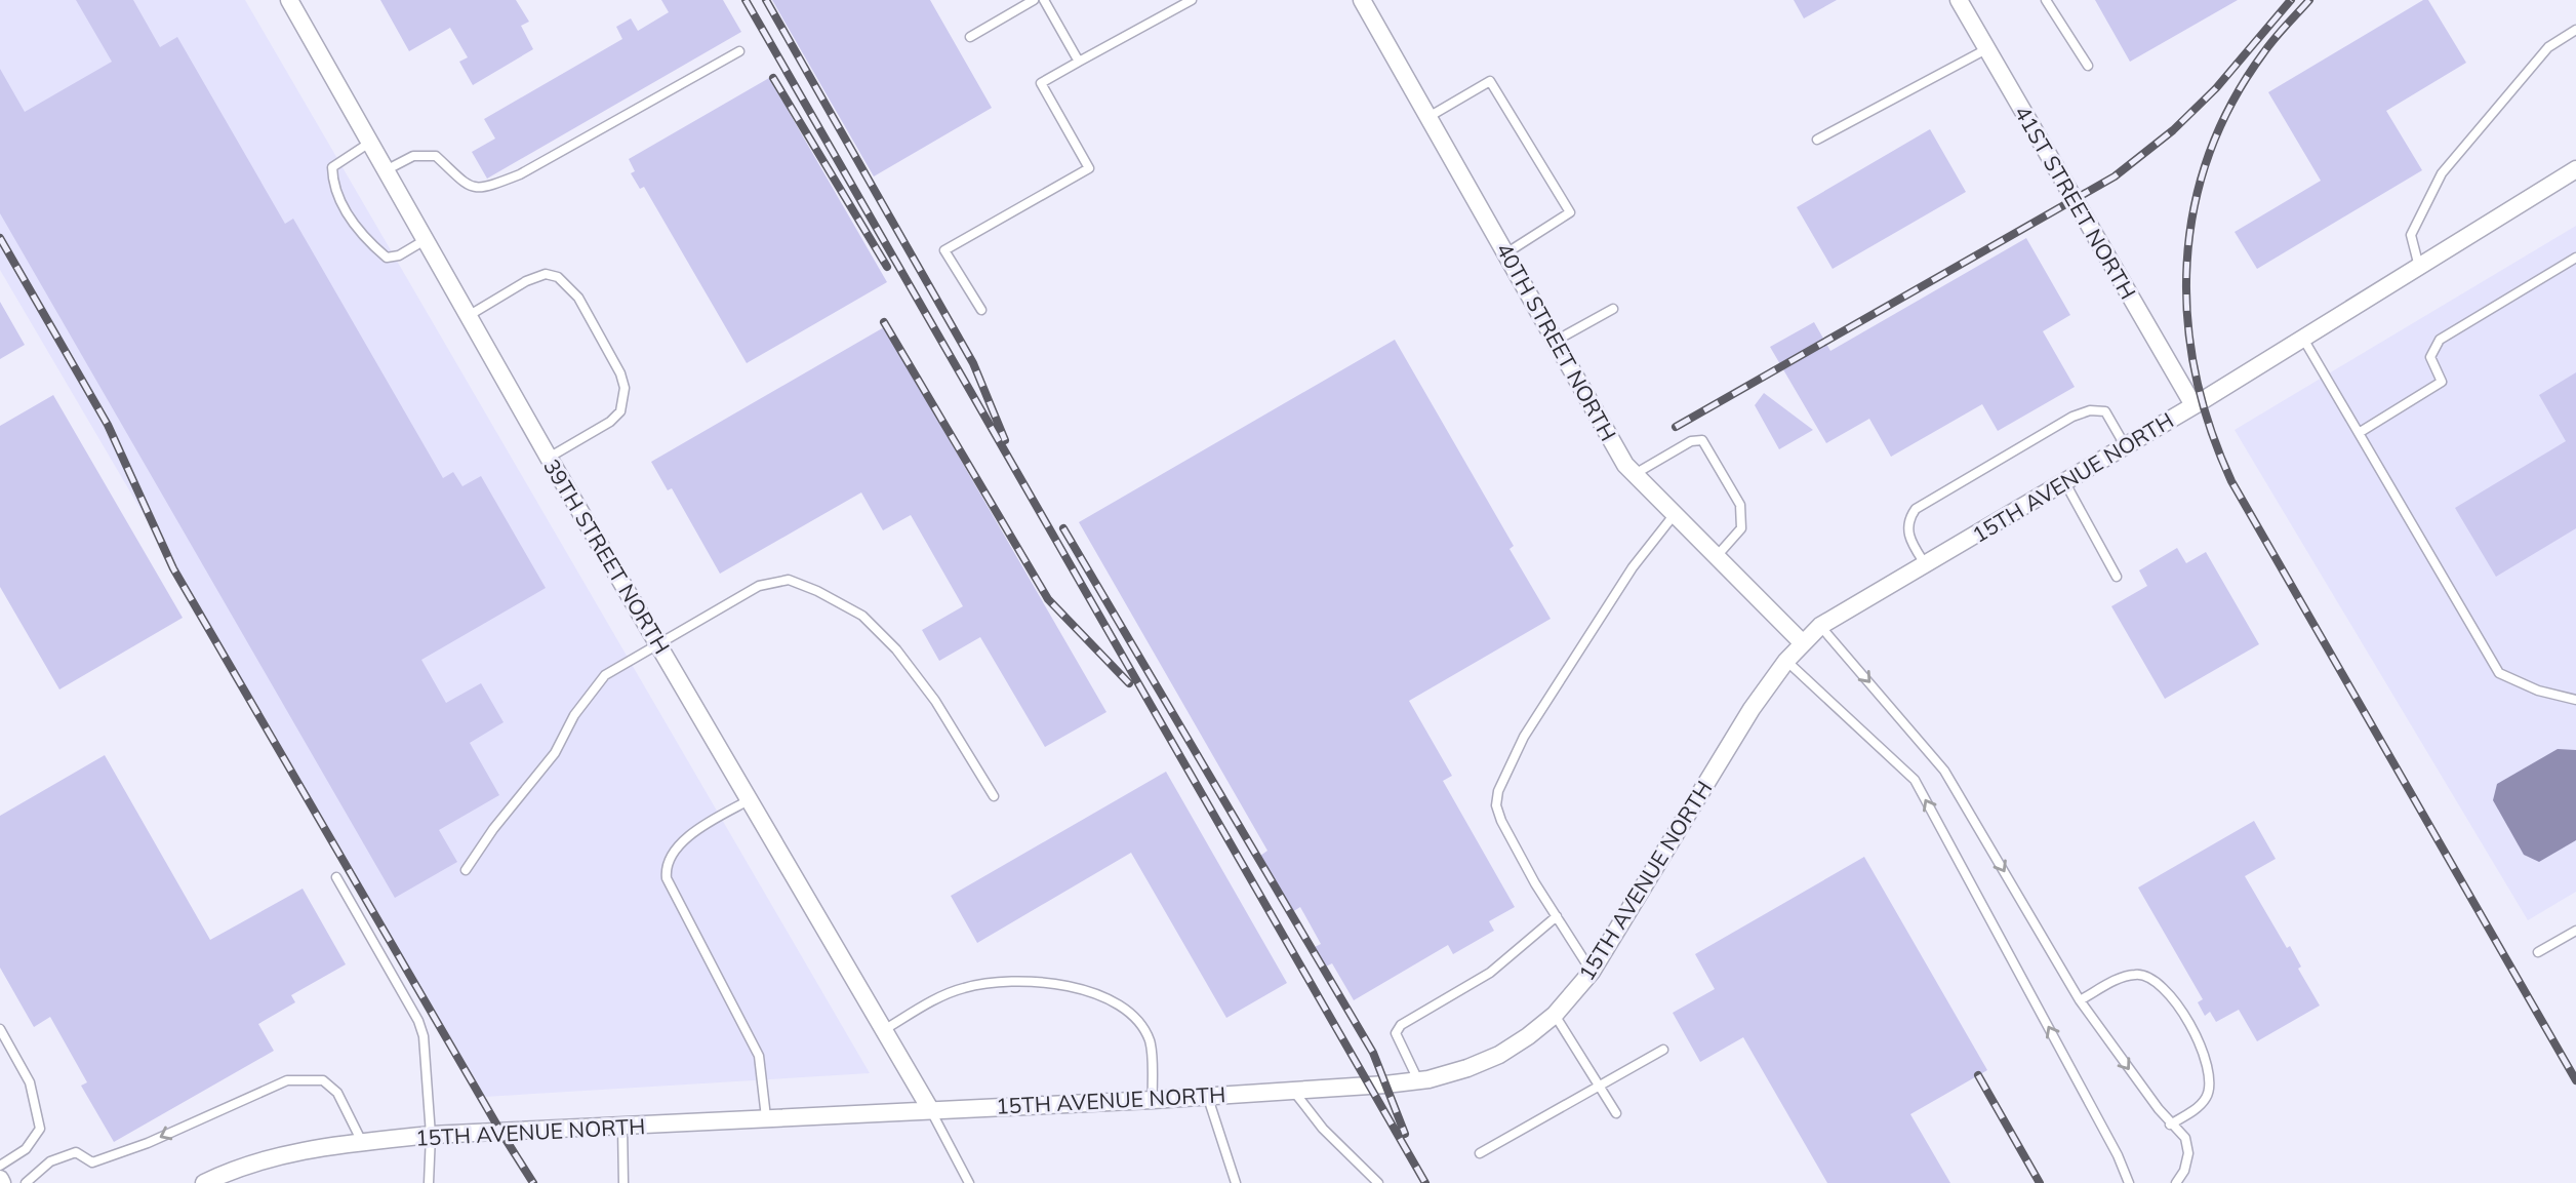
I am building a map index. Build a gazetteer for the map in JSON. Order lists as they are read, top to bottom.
{
  "streets": {
    "street": [
      "41ST STREET NORTH",
      "40TH STREET NORTH",
      "15TH AVENUE NORTH",
      "39TH STREET NORTH"
    ]
  },
  "crossings": [
    ["41ST STREET NORTH", "15TH AVENUE NORTH"],
    ["40TH STREET NORTH", "15TH AVENUE NORTH"],
    ["15TH AVENUE NORTH", "39TH STREET NORTH"]
  ]
}
